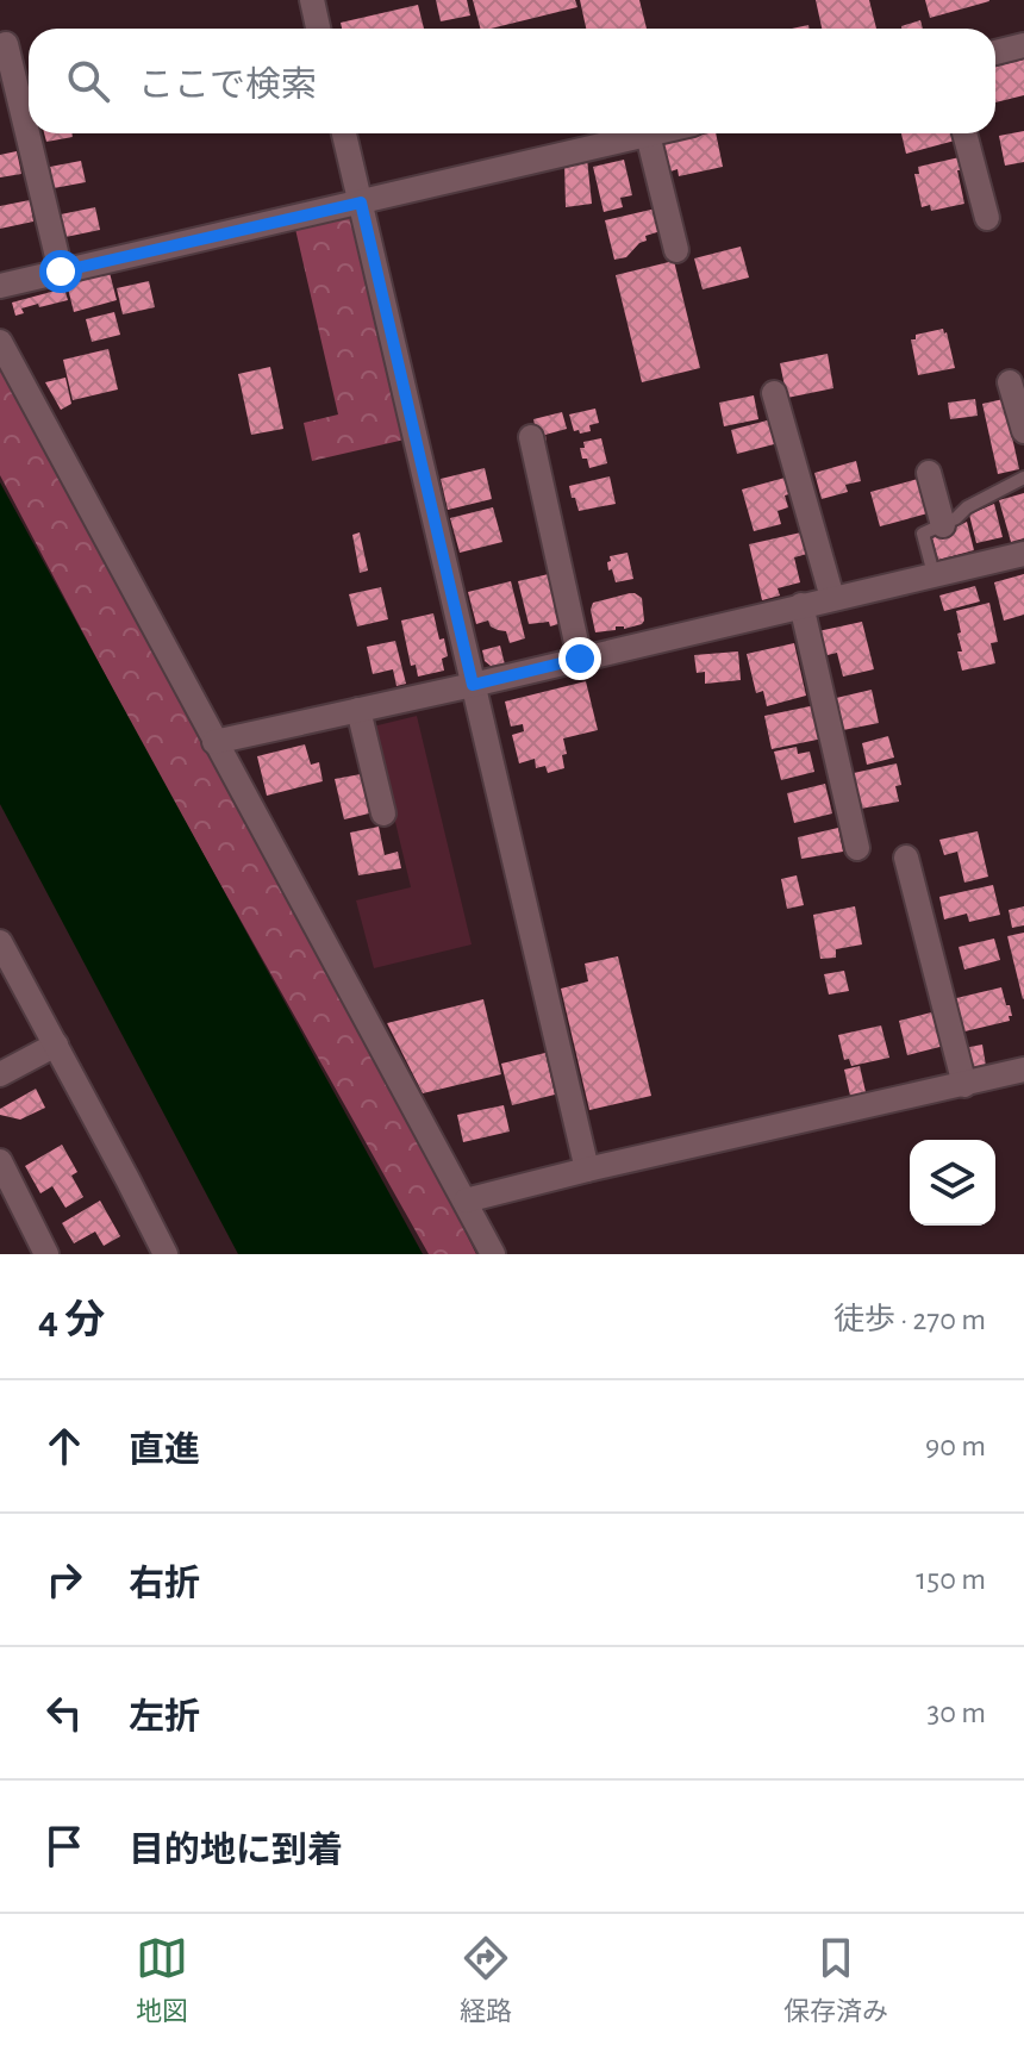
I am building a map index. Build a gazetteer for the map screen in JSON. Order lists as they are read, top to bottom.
{
  "page": {
    "search": "ここで検索",
    "heading": ["4 分", "徒歩 · 270 m"],
    "list": [
      ["直進", "90 m"],
      ["右折", "150 m"],
      ["左折", "30 m"],
      "目的地に到着"
    ],
    "nav": ["地図", "経路", "保存済み"]
  }
}
